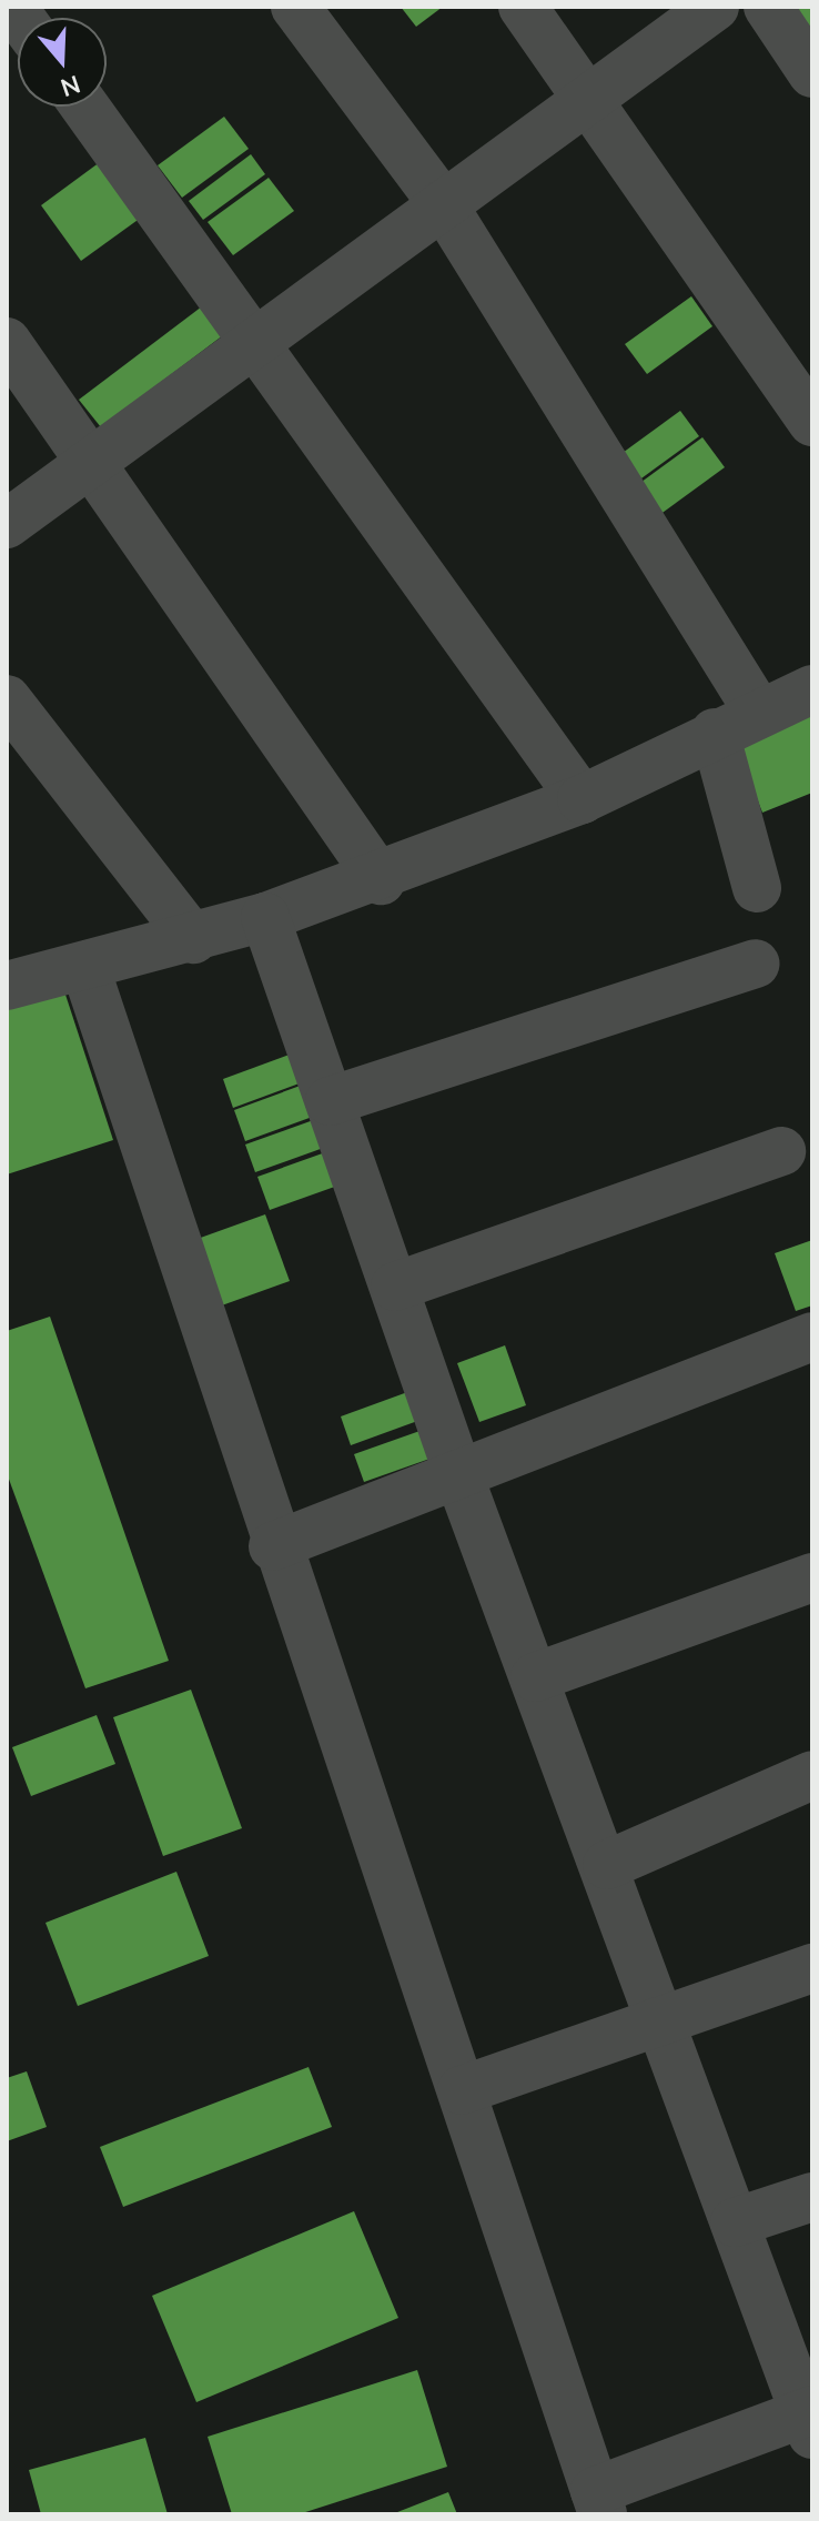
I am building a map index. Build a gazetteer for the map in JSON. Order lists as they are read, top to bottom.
{
  "north": "bottom"
}
